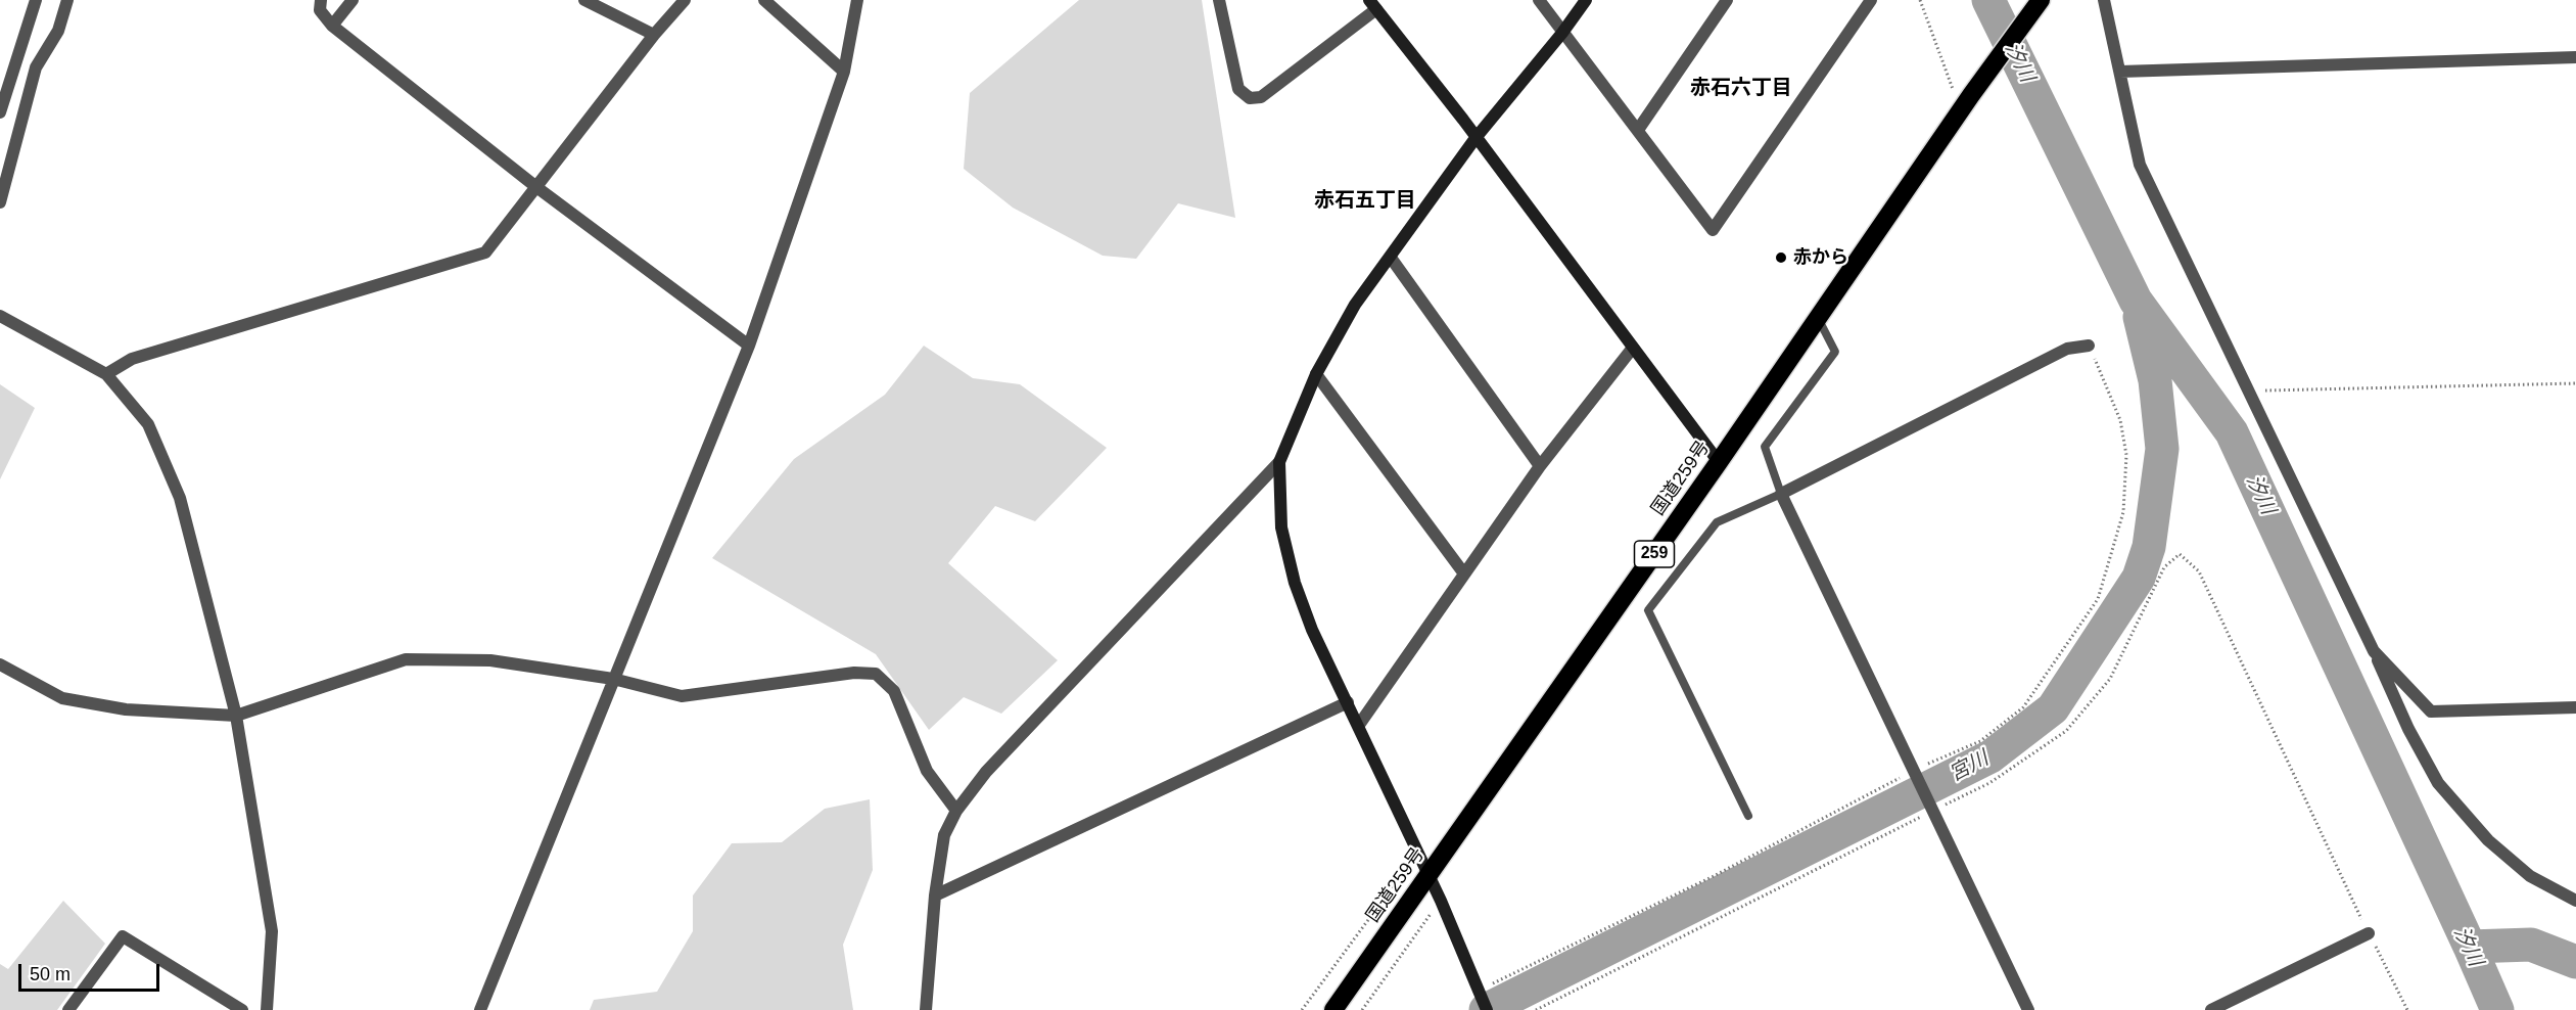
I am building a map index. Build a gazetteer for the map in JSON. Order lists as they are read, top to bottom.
{
  "streets": {
    "highway": ["国道259号", "259"]
  },
  "districts": ["赤石六丁目", "赤石五丁目"],
  "water": ["汐川", "宮川"],
  "places": ["赤から"],
  "scale_bar": "50 m"
}
